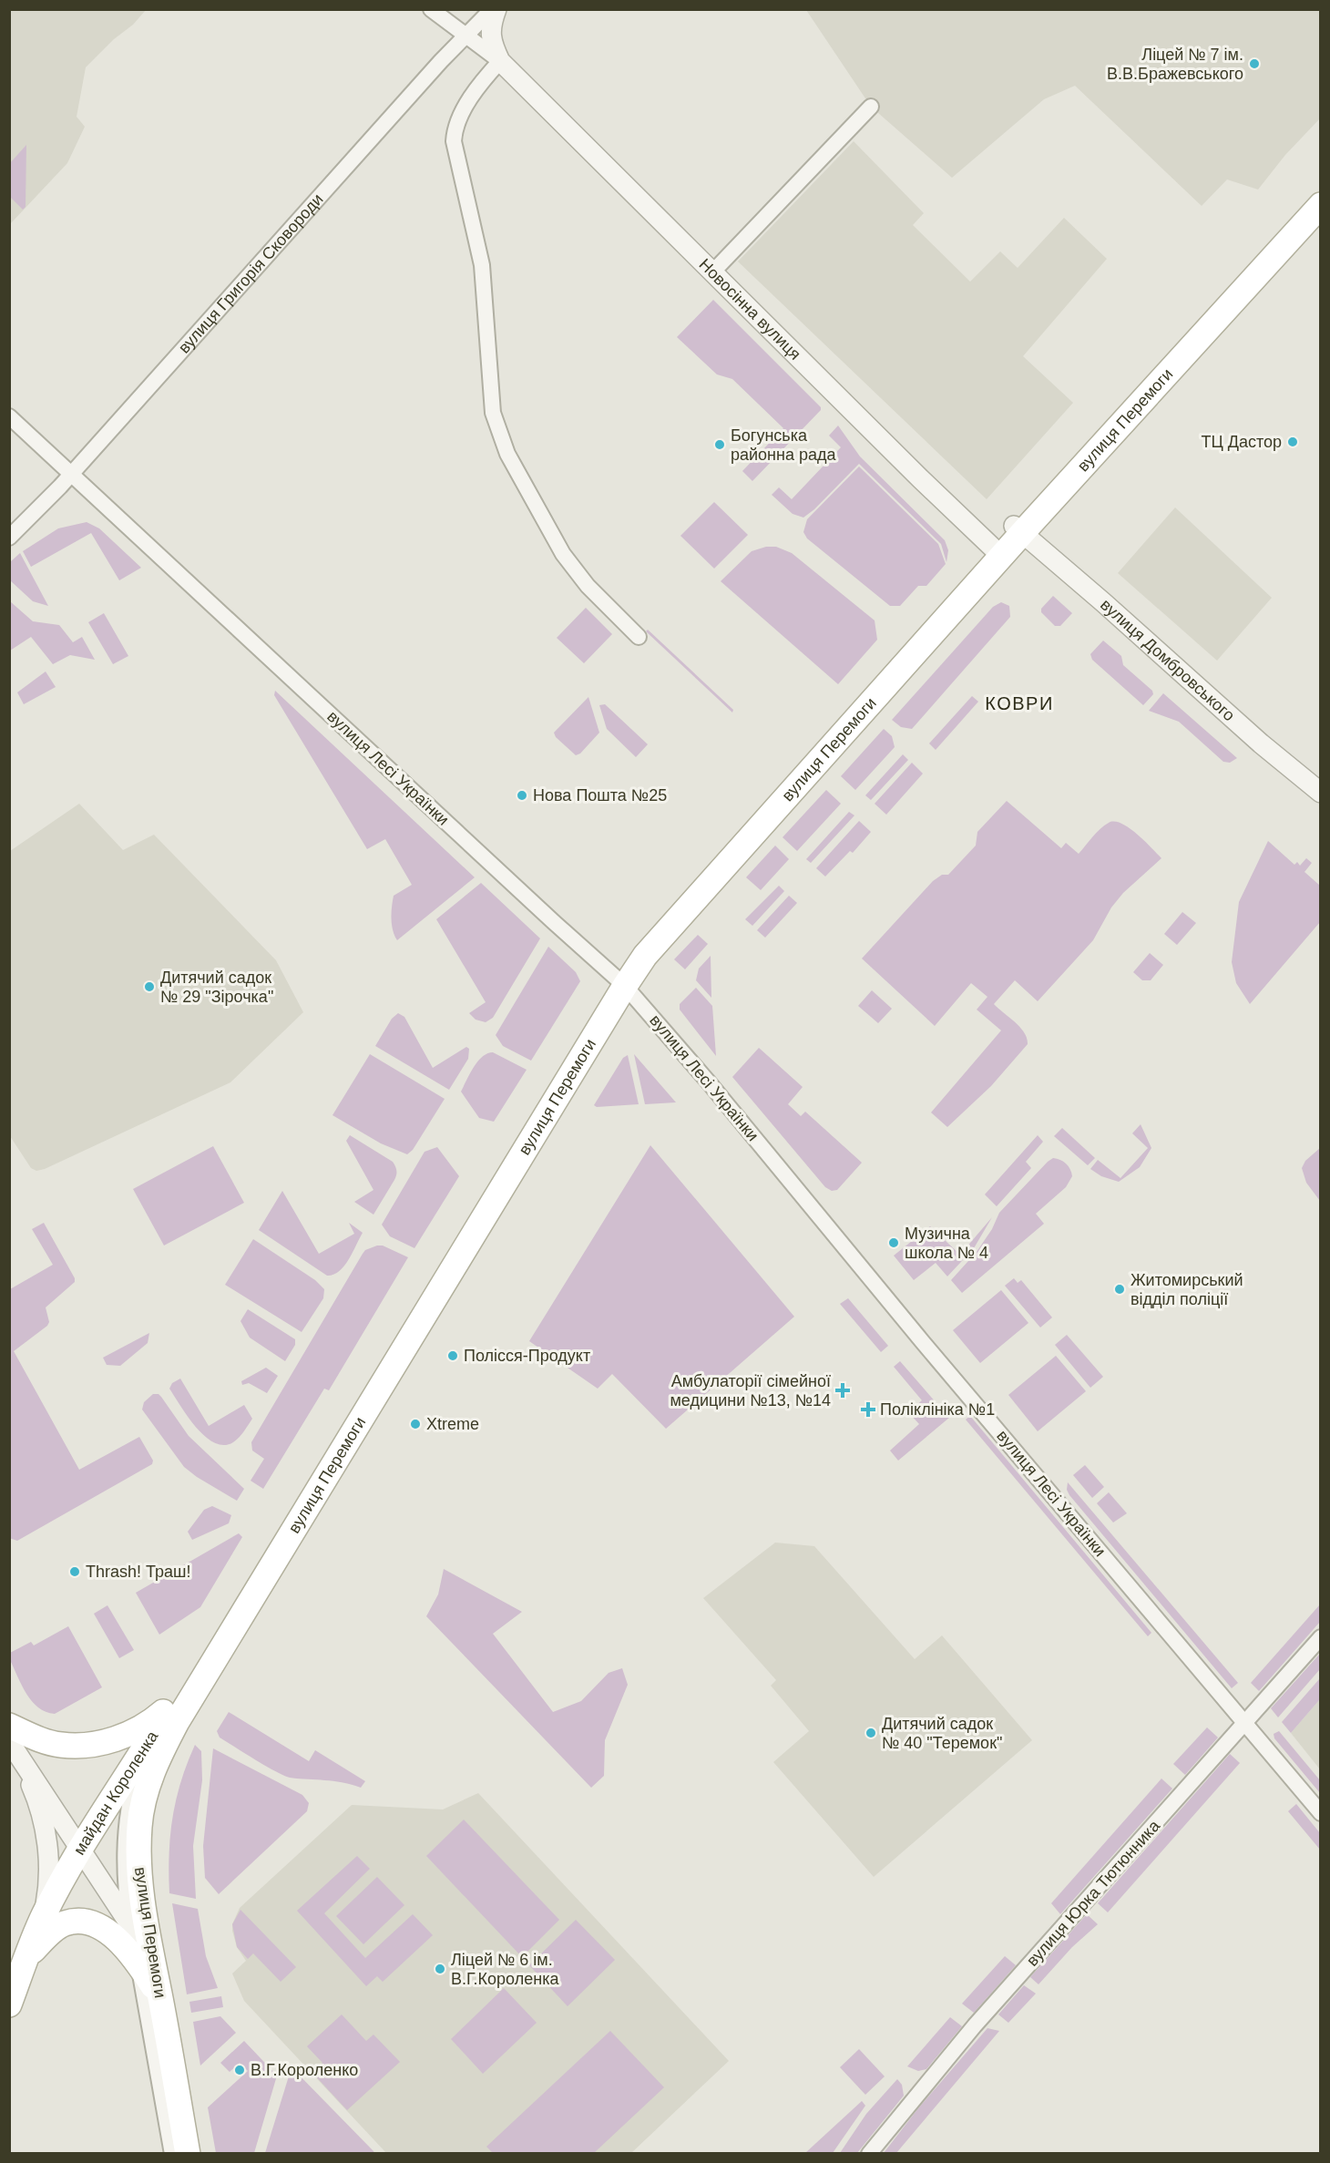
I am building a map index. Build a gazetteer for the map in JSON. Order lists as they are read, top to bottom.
{
  "streets": {
    "main road": ["вулиця Перемоги", "майдан Короленка"],
    "street": [
      "вулиця Григорія Сковороди",
      "Новосінна вулиця",
      "вулиця Домбровського",
      "вулиця Лесі Українки",
      "вулиця Юрка Тютюнника"
    ]
  },
  "crossings": [
    ["вулиця Григорія Сковороди", "Новосінна вулиця"],
    ["вулиця Григорія Сковороди", "вулиця Лесі Українки"],
    ["Новосінна вулиця", "вулиця Перемоги"],
    ["вулиця Перемоги", "вулиця Домбровського"],
    ["вулиця Перемоги", "вулиця Лесі Українки"],
    ["вулиця Перемоги", "майдан Короленка"],
    ["вулиця Лесі Українки", "вулиця Юрка Тютюнника"]
  ],
  "districts": ["КОВРИ"],
  "places": {
    "other": [
      "Ліцей № 7 ім. В.В.Бражевського",
      "ТЦ Дастор",
      "Богунська районна рада",
      "Нова Пошта №25",
      "Дитячий садок № 29 \"Зірочка\"",
      "Музична школа № 4",
      "Житомирський відділ поліції",
      "Полісся-Продукт",
      "Xtreme",
      "Thrash! Траш!",
      "Дитячий садок № 40 \"Теремок\"",
      "Ліцей № 6 ім. В.Г.Короленка",
      "В.Г.Короленко"
    ],
    "health": ["Амбулаторії сімейної медицини №13, №14", "Поліклініка №1"]
  }
}
